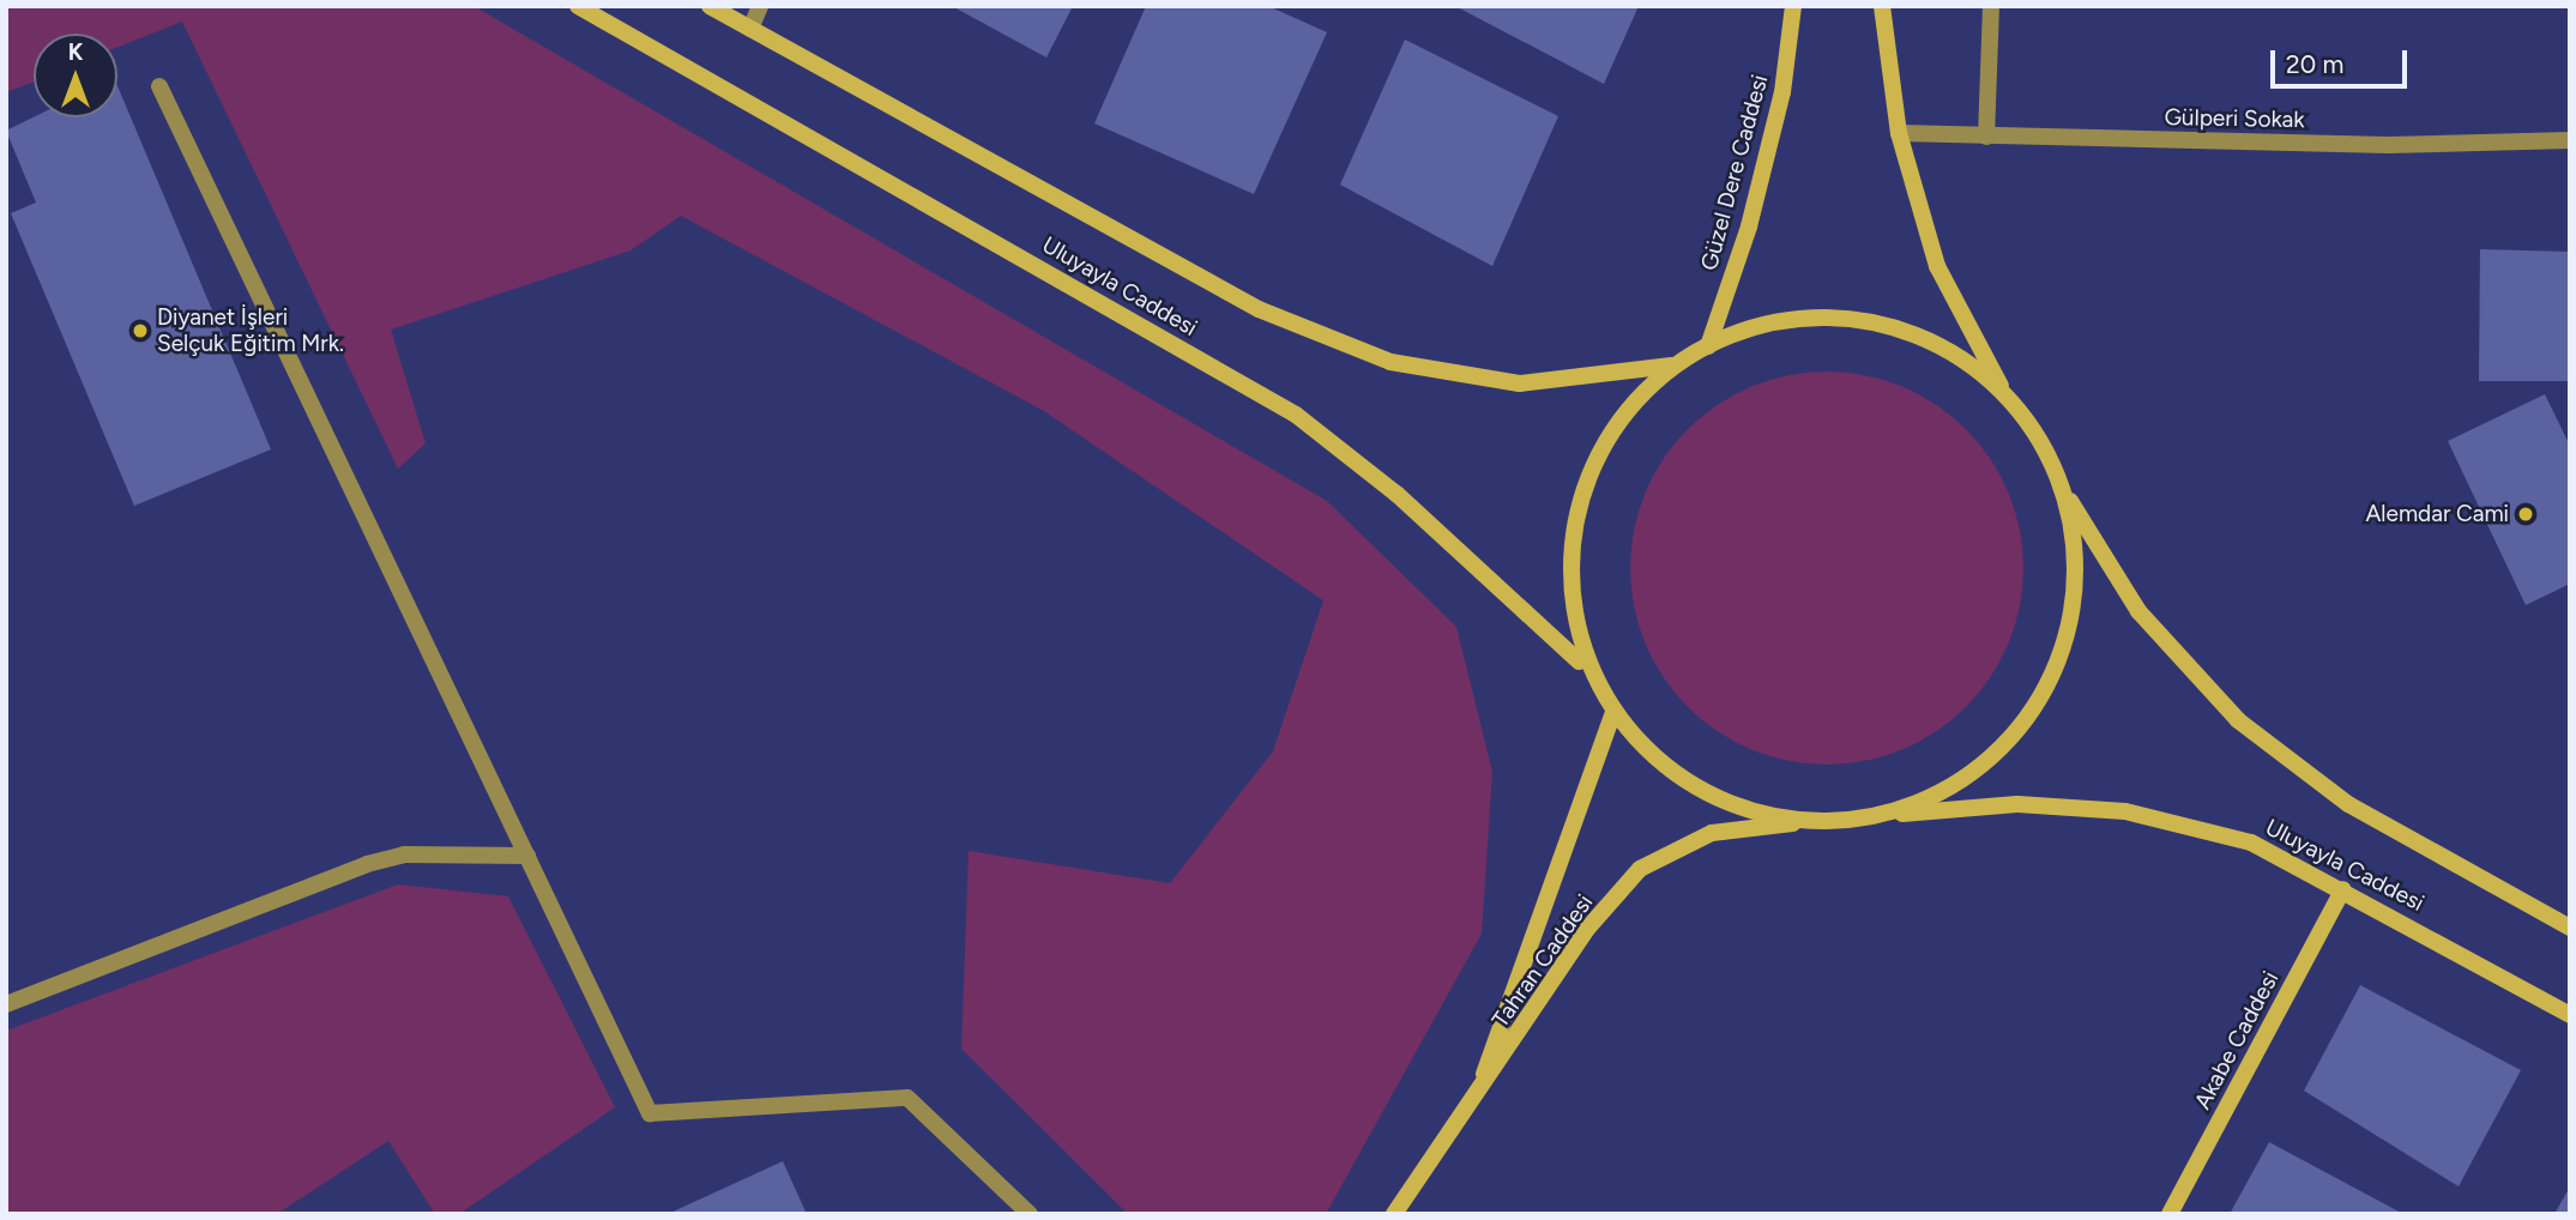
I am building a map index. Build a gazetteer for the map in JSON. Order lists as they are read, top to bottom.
{
  "streets": {
    "main road": [
      "Güzel Dere Caddesi",
      "Uluyayla Caddesi",
      "Tahran Caddesi",
      "Akabe Caddesi"
    ],
    "street": ["Gülperi Sokak"]
  },
  "crossings": [
    ["Uluyayla Caddesi", "Tahran Caddesi"],
    ["Uluyayla Caddesi", "Akabe Caddesi"]
  ],
  "places": ["Diyanet İşleri Selçuk Eğitim Mrk.", "Alemdar Cami"],
  "scale_bar": "20 m",
  "north": "top"
}
